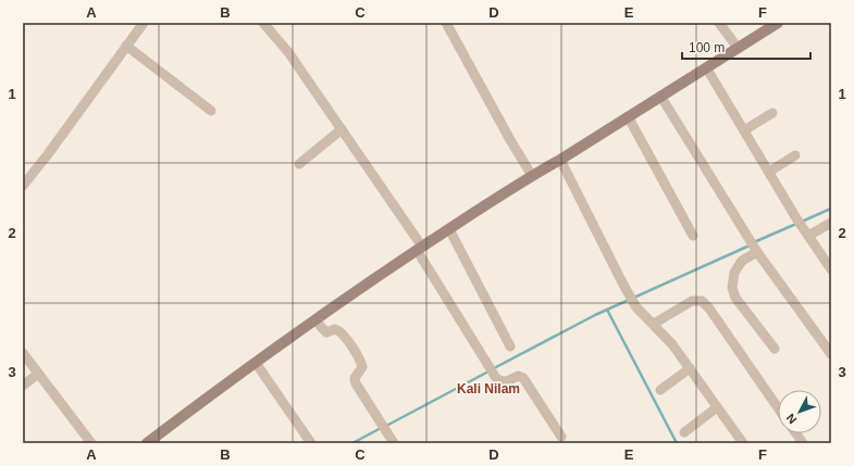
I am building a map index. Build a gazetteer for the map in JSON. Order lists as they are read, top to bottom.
{
  "districts": ["Kali Nilam"],
  "scale_bar": "100 m",
  "north": "bottom left",
  "grid": {
    "columns": [
      "A",
      "B",
      "C",
      "D",
      "E",
      "F"
    ],
    "rows": ["1", "2", "3"]
  }
}
